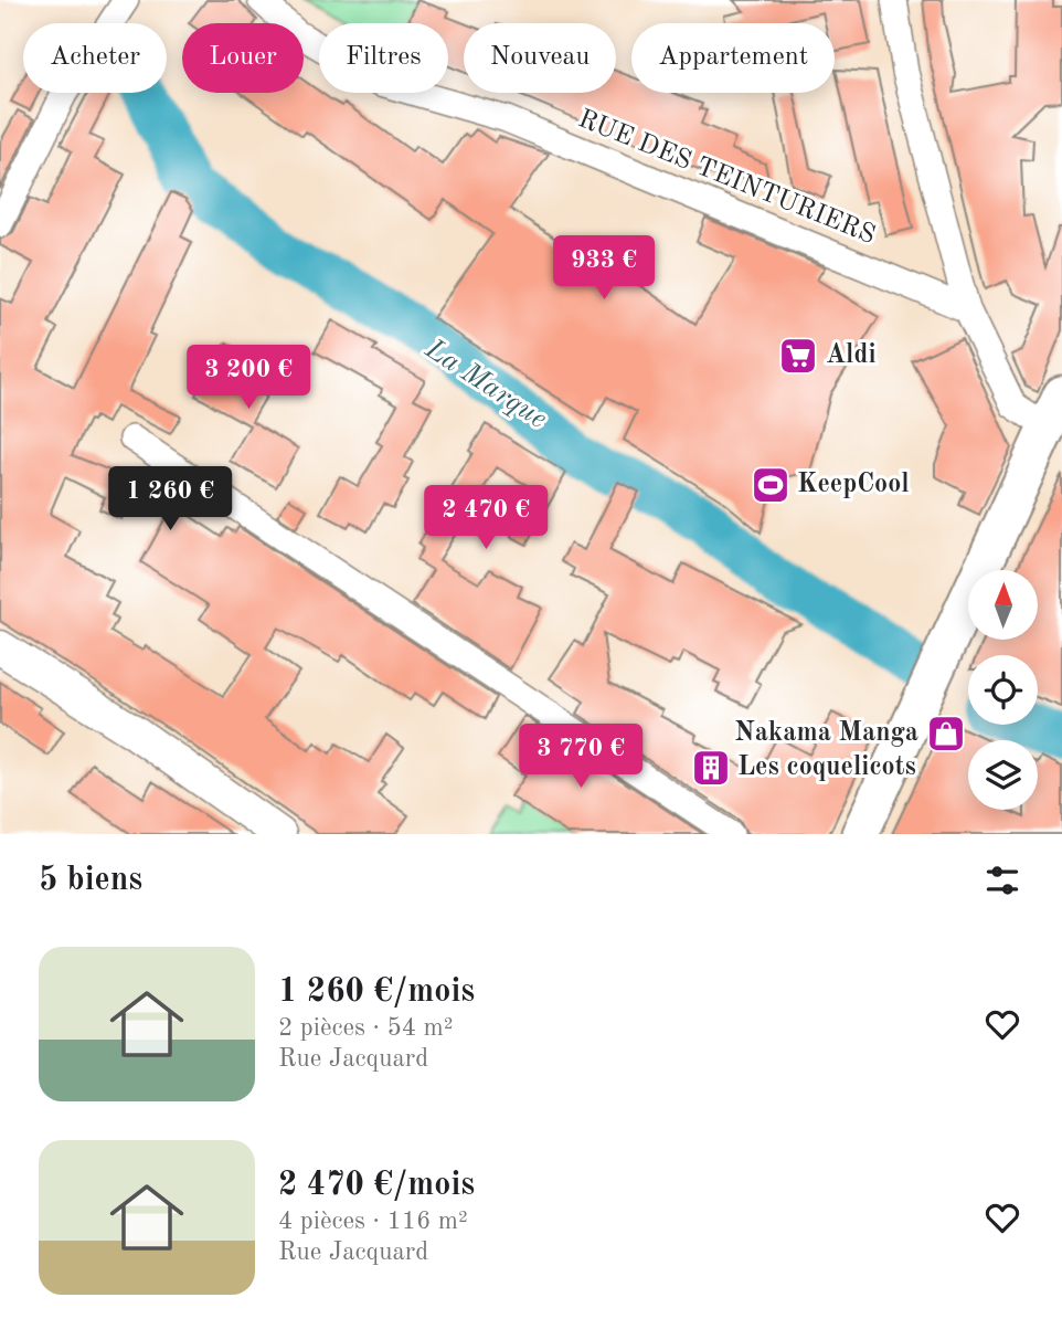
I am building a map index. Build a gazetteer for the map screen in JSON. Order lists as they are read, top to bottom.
{
  "streets": {
    "street": ["RUE DES TEINTURIERS"]
  },
  "water": ["La Marque"],
  "places": {
    "supermarket": ["Aldi"],
    "sports": ["KeepCool"],
    "shop": ["Nakama Manga"],
    "building": ["Les coquelicots"]
  },
  "north": "top",
  "page": {
    "chip": [
      "Acheter",
      "Louer",
      "Filtres",
      "Nouveau",
      "Appartement"
    ],
    "price": [
      "933 €",
      "3 200 €",
      "1 260 €",
      "2 470 €",
      "3 770 €"
    ],
    "heading": "5 biens",
    "list": [
      {
        "name": "1 260 €/mois",
        "note": "2 pièces · 54 m² · Rue Jacquard"
      },
      {
        "name": "2 470 €/mois",
        "note": "4 pièces · 116 m² · Rue Jacquard"
      }
    ]
  }
}
